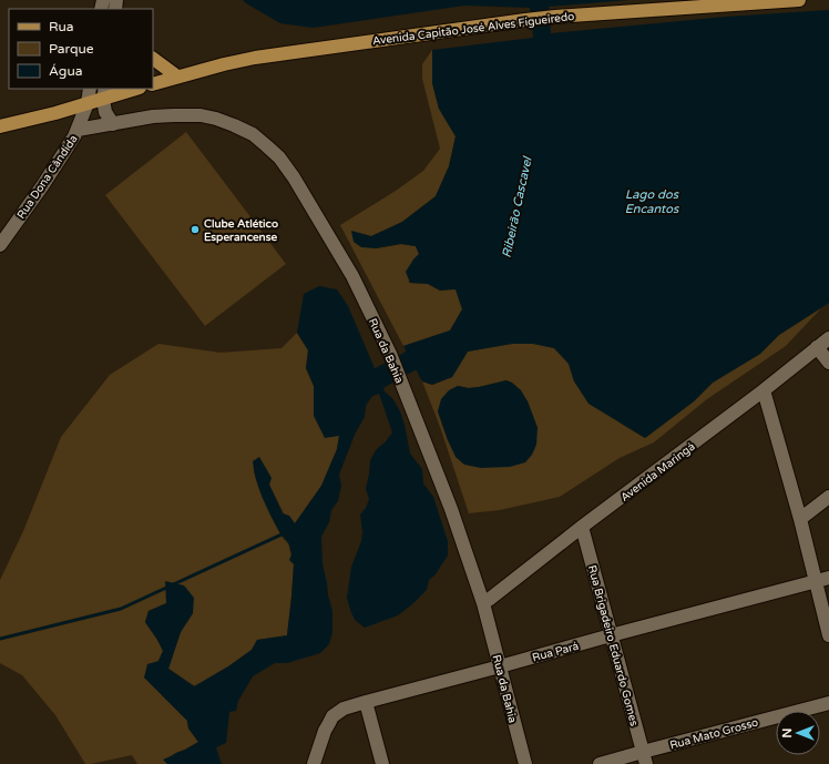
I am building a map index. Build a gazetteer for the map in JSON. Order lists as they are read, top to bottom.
{
  "streets": {
    "main road": ["Avenida Capitão José Alves Figueiredo"],
    "street": [
      "Rua Dona Cândida",
      "Rua da Bahia",
      "Avenida Maringá",
      "Rua Brigadeiro Eduardo Gomes",
      "Rua Pará",
      "Rua Mato Grosso"
    ]
  },
  "crossings": [
    ["Rua Dona Cândida", "Rua da Bahia"],
    ["Rua da Bahia", "Avenida Maringá"],
    ["Rua da Bahia", "Rua Pará"],
    ["Avenida Maringá", "Rua Brigadeiro Eduardo Gomes"],
    ["Rua Brigadeiro Eduardo Gomes", "Rua Pará"],
    ["Rua Brigadeiro Eduardo Gomes", "Rua Mato Grosso"]
  ],
  "water": ["Lago dos Encantos", "Ribeirão Cascavel"],
  "places": ["Clube Atlético Esperancense"],
  "legend": ["Rua", "Parque", "Água"],
  "north": "left"
}
